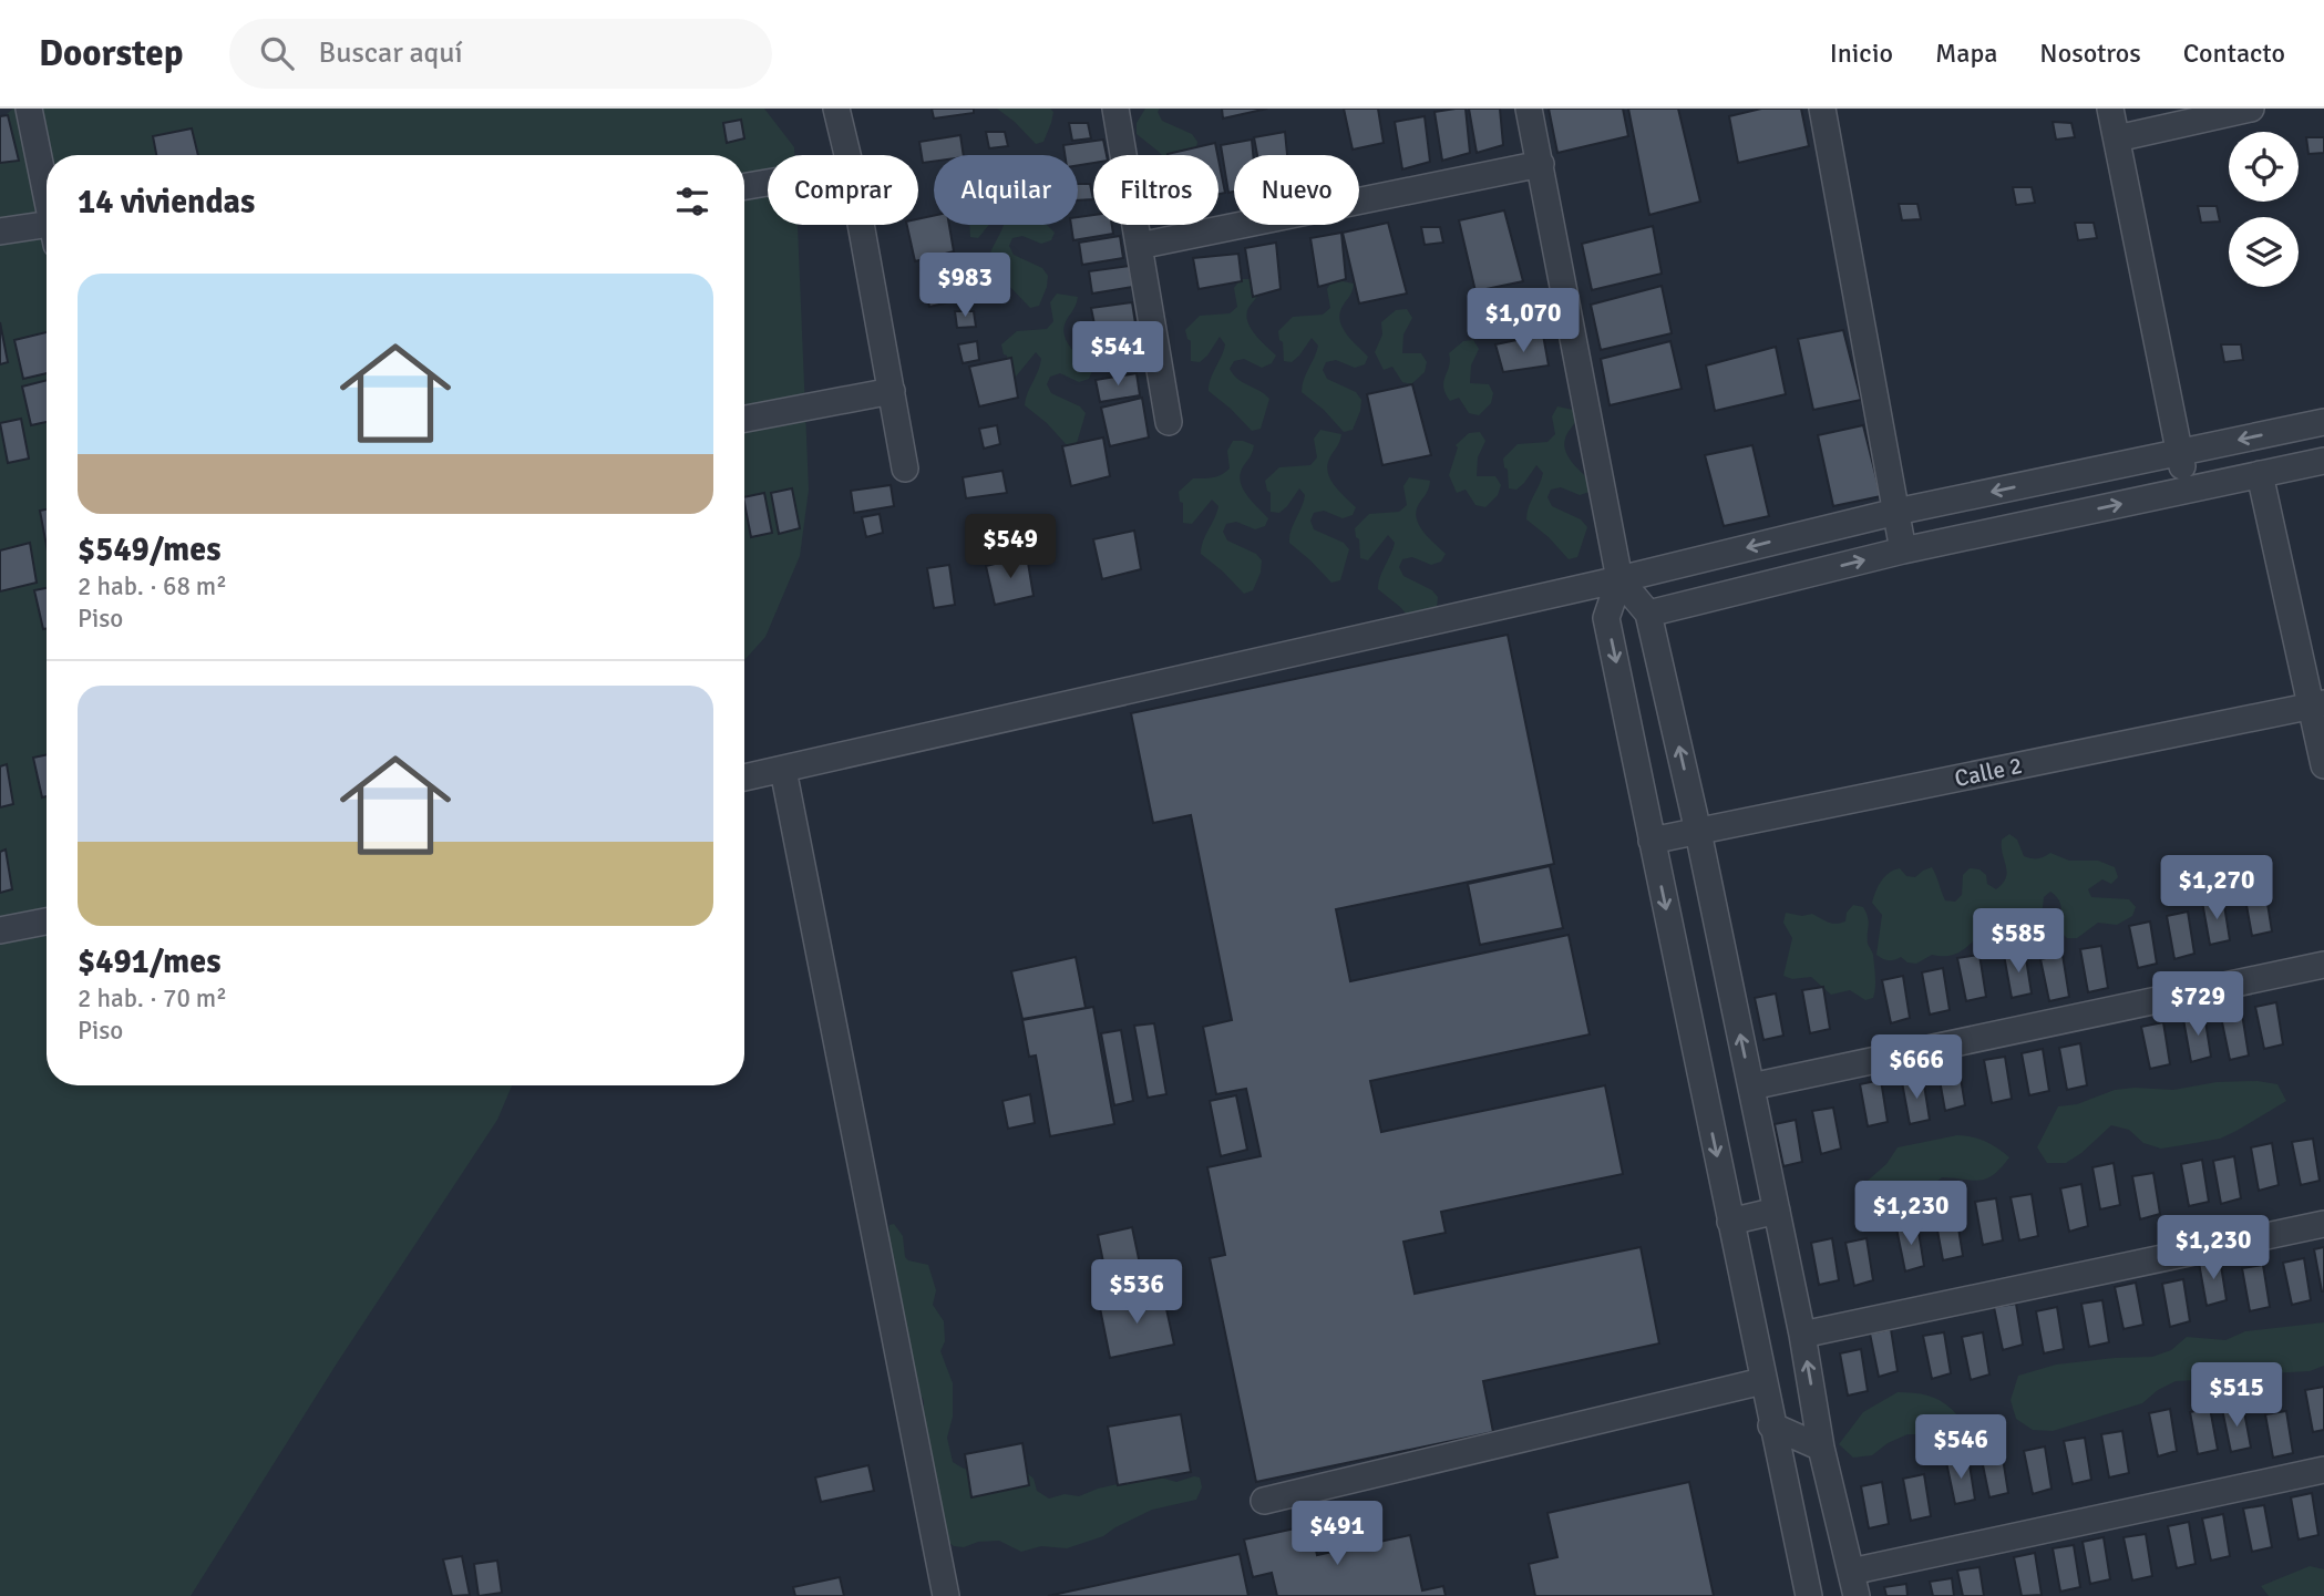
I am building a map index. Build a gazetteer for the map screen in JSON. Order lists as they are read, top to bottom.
{
  "streets": {
    "street": ["Calle 2"]
  },
  "page": {
    "header": "Doorstep",
    "search": "Buscar aquí",
    "nav": [
      "Inicio",
      "Mapa",
      "Nosotros",
      "Contacto"
    ],
    "chip": [
      "Comprar",
      "Alquilar",
      "Filtros",
      "Nuevo"
    ],
    "heading": "14 viviendas",
    "list": [
      {
        "name": "$549/mes",
        "note": "2 hab. · 68 m² · Piso"
      },
      {
        "name": "$491/mes",
        "note": "2 hab. · 70 m² · Piso"
      }
    ],
    "price": [
      "$983",
      "$1,070",
      "$541",
      "$549",
      "$1,270",
      "$585",
      "$729",
      "$666",
      "$1,230",
      "$1,230",
      "$536",
      "$515",
      "$546",
      "$491"
    ]
  }
}
